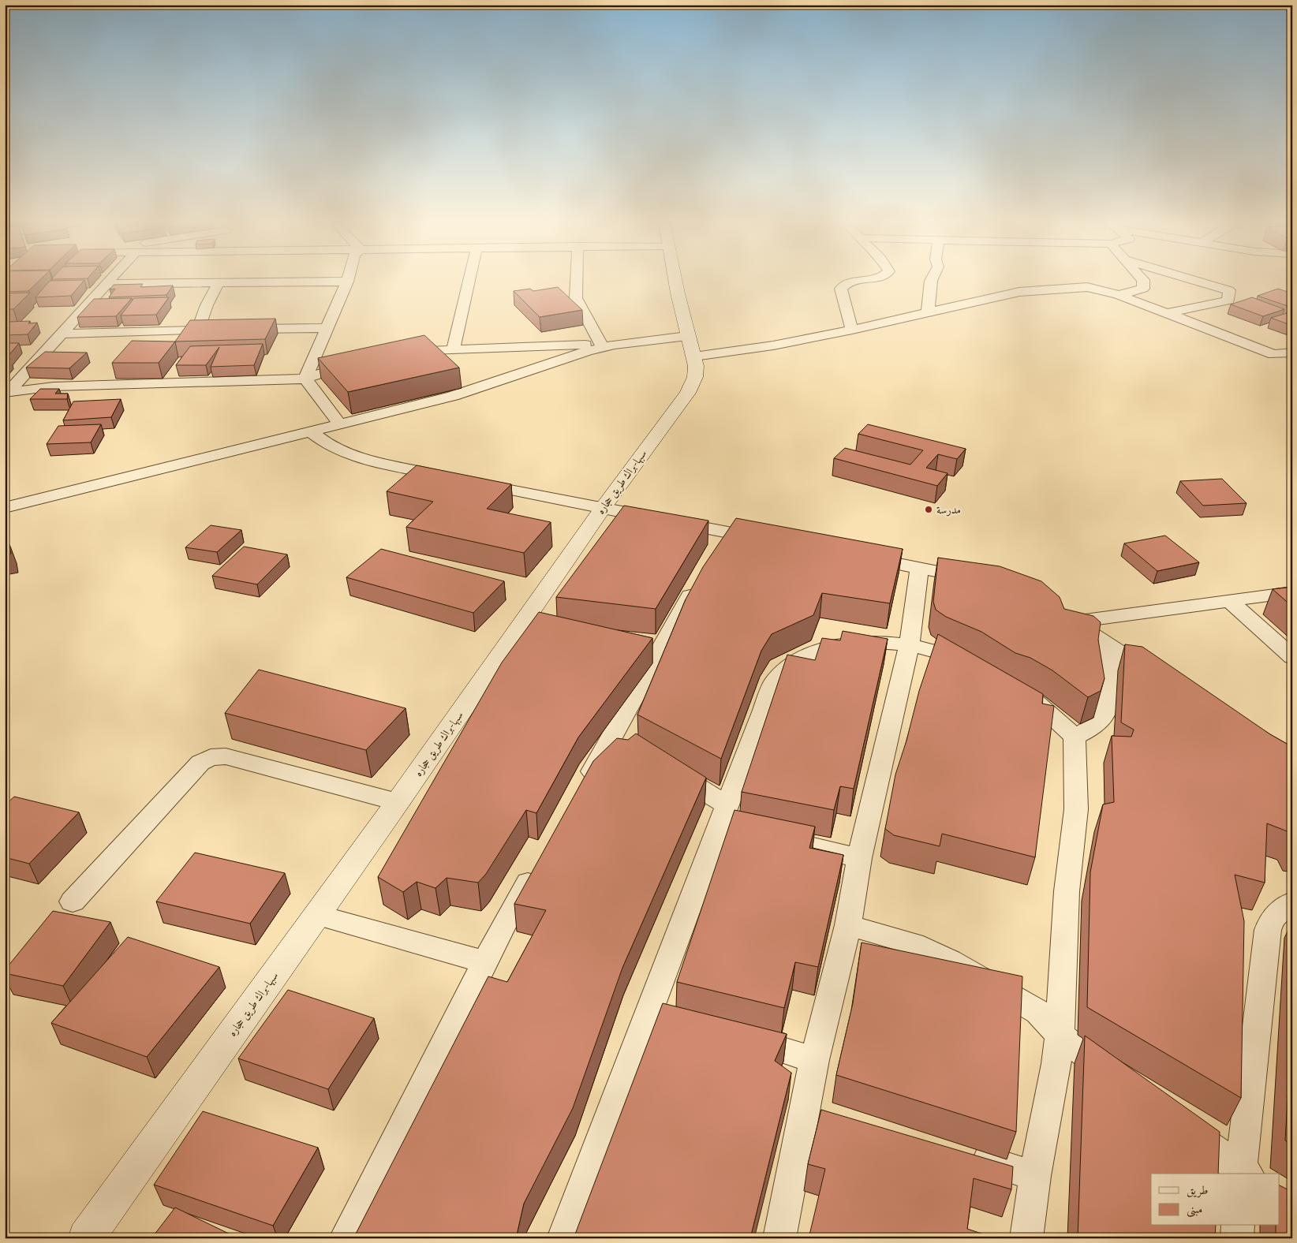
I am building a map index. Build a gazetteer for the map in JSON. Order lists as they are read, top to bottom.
{
  "streets": {
    "main road": ["سبها-براك طريق حجاره"]
  },
  "places": ["مدرسة"],
  "legend": ["طريق", "مبنى"]
}
